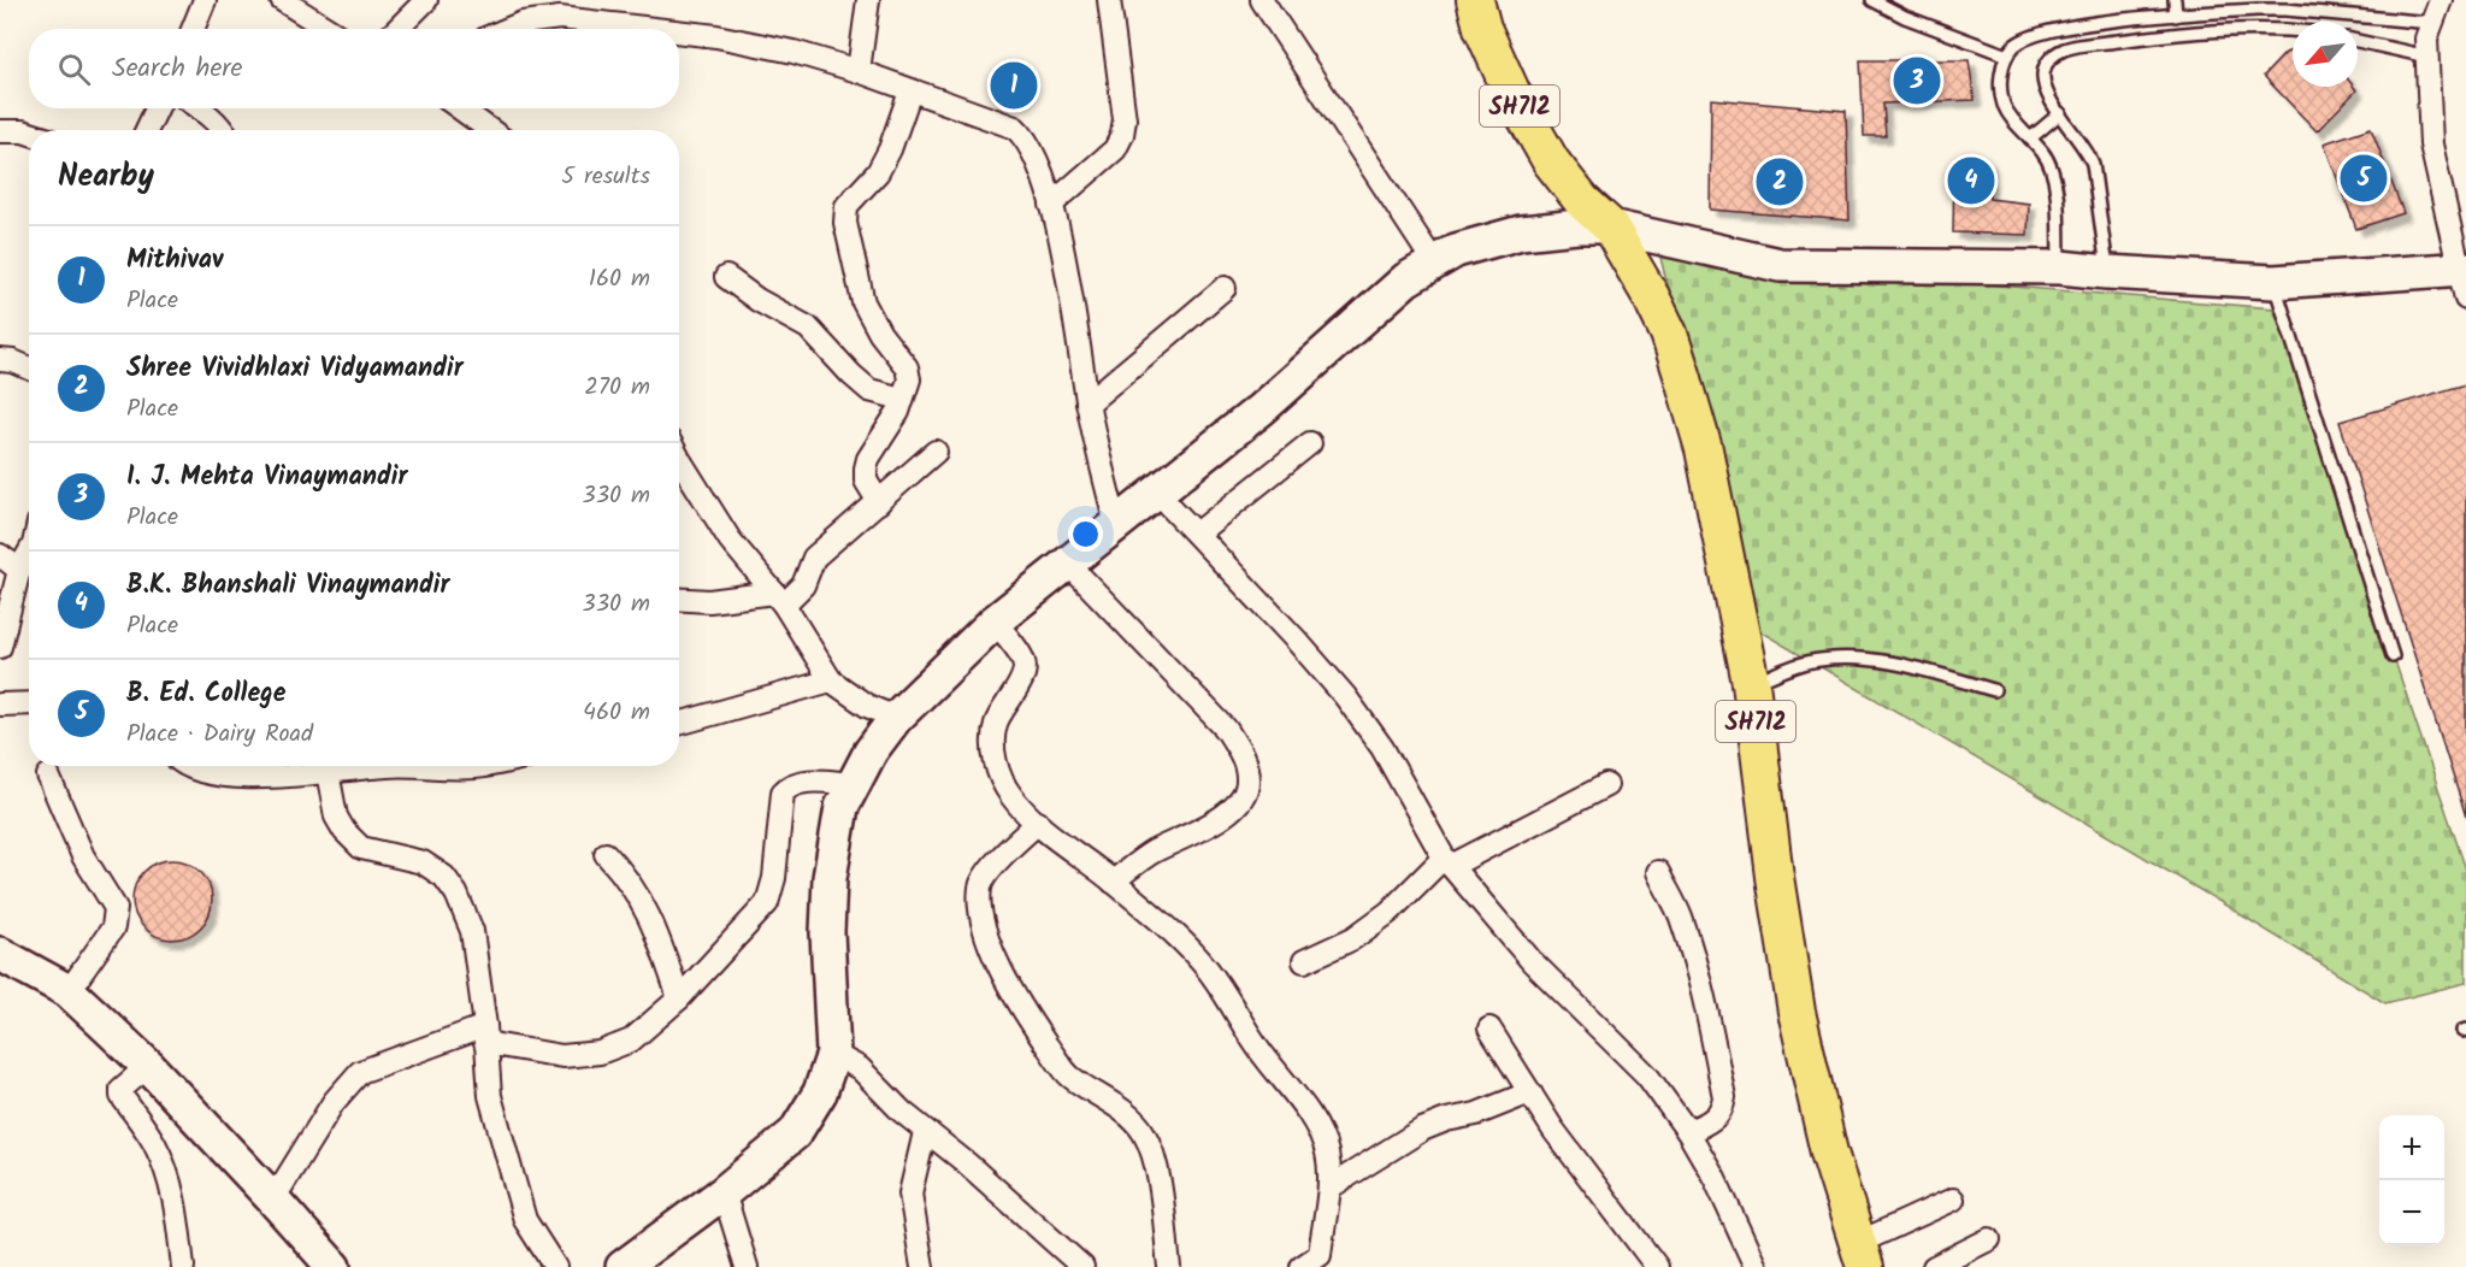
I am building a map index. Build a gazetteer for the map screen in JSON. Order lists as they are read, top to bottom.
{
  "streets": {
    "main road": ["SH712"]
  },
  "north": "bottom left",
  "page": {
    "search": "Search here",
    "pins": [
      "3",
      "1",
      "5",
      "4",
      "2"
    ],
    "heading": ["Nearby", "5 results"],
    "list": [
      {
        "mark": "1",
        "name": "Mithivav",
        "note": "Place",
        "value": "160 m"
      },
      {
        "mark": "2",
        "name": "Shree Vividhlaxi Vidyamandir",
        "note": "Place",
        "value": "270 m"
      },
      {
        "mark": "3",
        "name": "I. J. Mehta Vinaymandir",
        "note": "Place",
        "value": "330 m"
      },
      {
        "mark": "4",
        "name": "B.K. Bhanshali Vinaymandir",
        "note": "Place",
        "value": "330 m"
      },
      {
        "mark": "5",
        "name": "B. Ed. College",
        "note": "Place · Dairy Road",
        "value": "460 m"
      }
    ],
    "map_buttons": ["+", "−"]
  }
}
